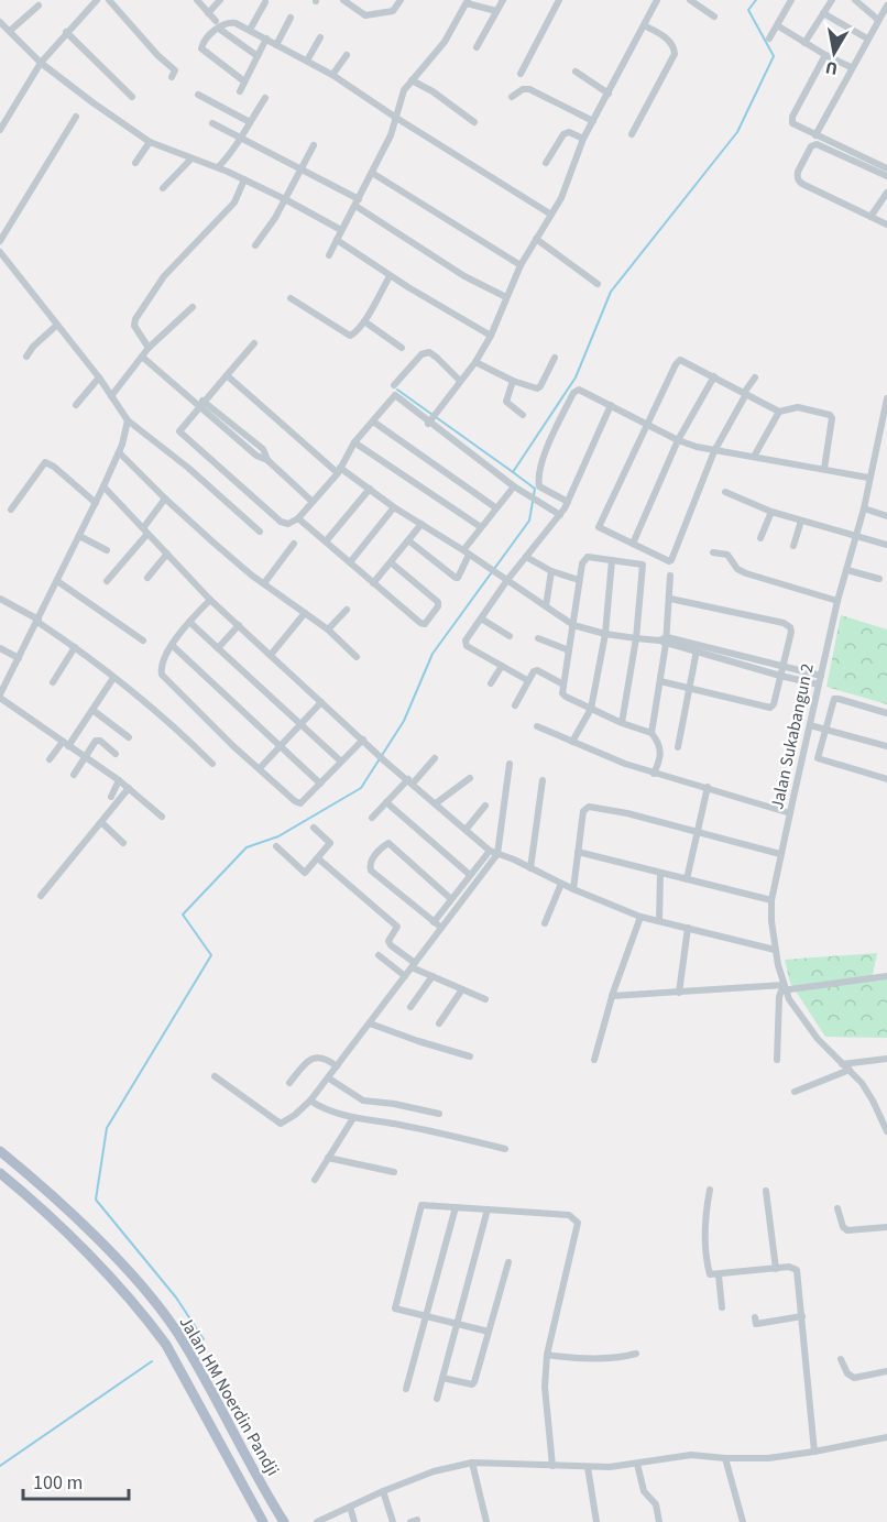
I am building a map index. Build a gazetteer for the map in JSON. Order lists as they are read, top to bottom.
{
  "streets": {
    "main road": ["Jalan HM Noerdin Pandji"],
    "street": ["Jalan Sukabangun 2"]
  },
  "scale_bar": "100 m",
  "north": "bottom"
}
